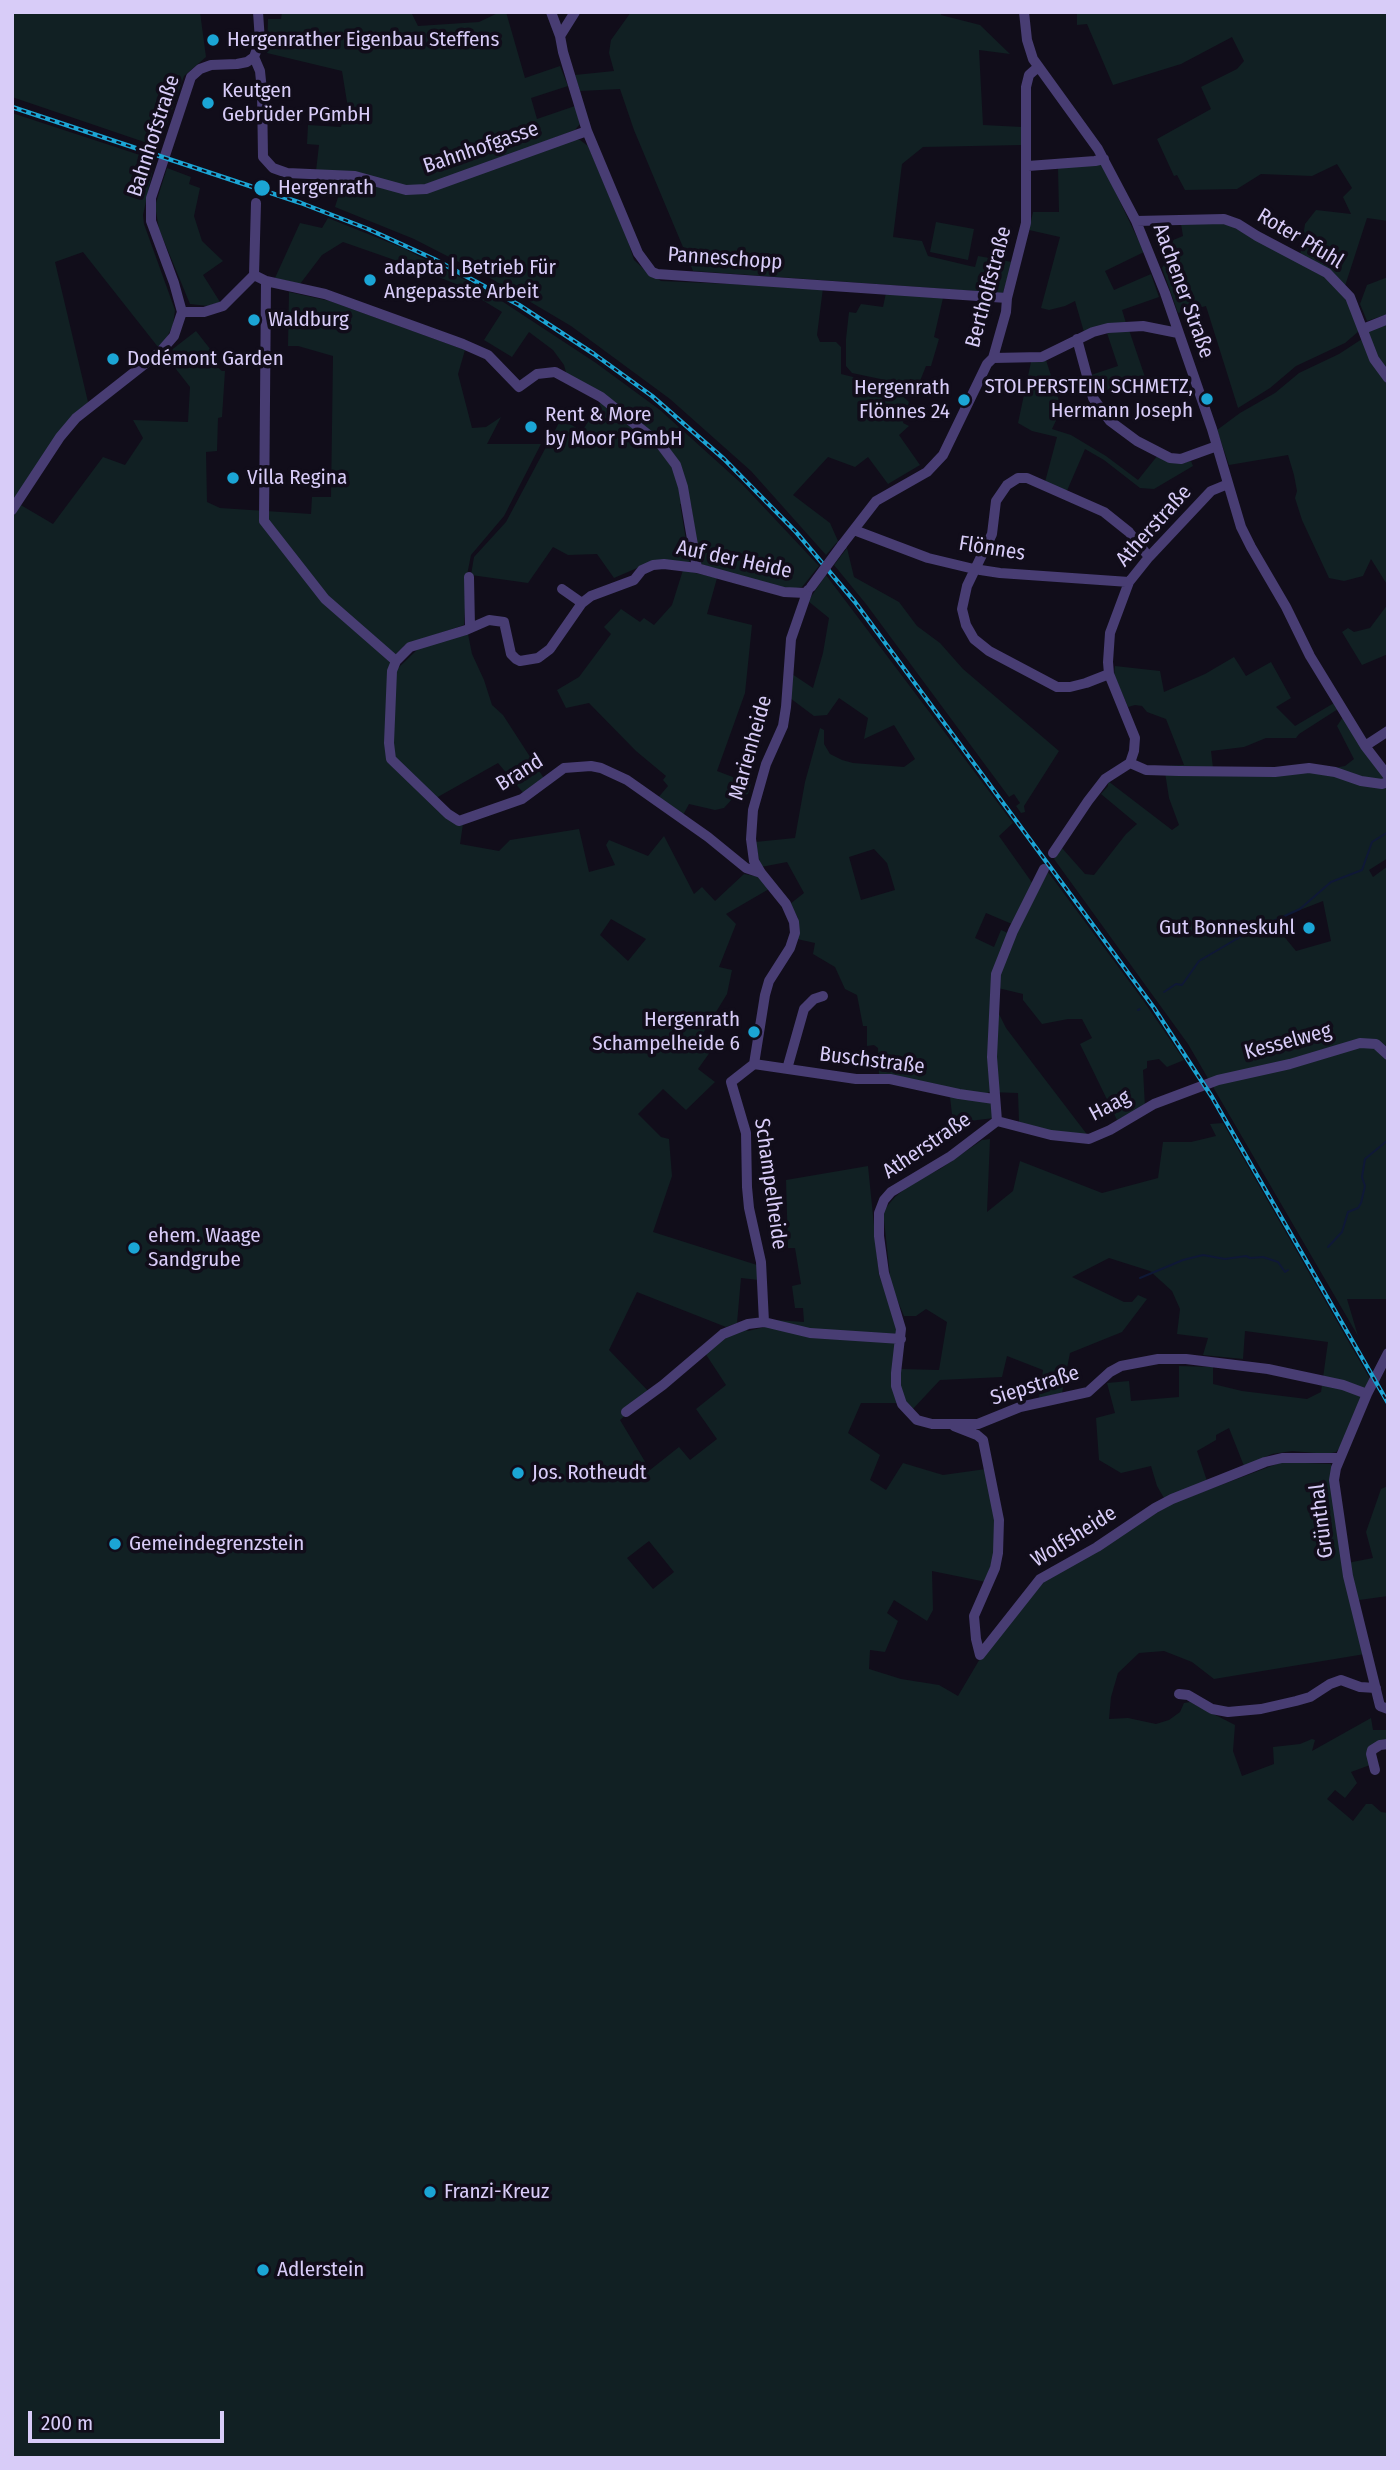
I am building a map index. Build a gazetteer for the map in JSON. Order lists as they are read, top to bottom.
{
  "streets": {
    "street": [
      "Bahnhofstraße",
      "Bahnhofgasse",
      "Roter Pfuhl",
      "Panneschopp",
      "Bertholfstraße",
      "Aachener Straße",
      "Atherstraße",
      "Flönnes",
      "Auf der Heide",
      "Marienheide",
      "Brand",
      "Kesselweg",
      "Buschstraße",
      "Haag",
      "Schampelheide",
      "Siepstraße",
      "Grünthal",
      "Wolfsheide"
    ]
  },
  "crossings": [
    ["Bahnhofstraße", "Bahnhofgasse"],
    ["Bahnhofgasse", "Panneschopp"],
    ["Roter Pfuhl", "Aachener Straße"],
    ["Panneschopp", "Bertholfstraße"],
    ["Bertholfstraße", "Aachener Straße"],
    ["Bertholfstraße", "Flönnes"],
    ["Bertholfstraße", "Marienheide"],
    ["Aachener Straße", "Atherstraße"],
    ["Atherstraße", "Flönnes"],
    ["Atherstraße", "Buschstraße"],
    ["Atherstraße", "Haag"],
    ["Atherstraße", "Siepstraße"],
    ["Auf der Heide", "Marienheide"],
    ["Auf der Heide", "Brand"],
    ["Marienheide", "Brand"],
    ["Marienheide", "Buschstraße"],
    ["Marienheide", "Schampelheide"],
    ["Kesselweg", "Haag"],
    ["Buschstraße", "Schampelheide"],
    ["Siepstraße", "Grünthal"],
    ["Siepstraße", "Wolfsheide"],
    ["Grünthal", "Wolfsheide"]
  ],
  "places": [
    "Hergenrather Eigenbau Steffens",
    "Keutgen Gebrüder PGmbH",
    "Hergenrath",
    "adapta | Betrieb Für Angepasste Arbeit",
    "Waldburg",
    "Dodémont Garden",
    "STOLPERSTEIN SCHMETZ, Hermann Joseph",
    "Hergenrath Flönnes 24",
    "Rent & More by Moor PGmbH",
    "Villa Regina",
    "Gut Bonneskuhl",
    "Hergenrath Schampelheide 6",
    "ehem. Waage Sandgrube",
    "Jos. Rotheudt",
    "Gemeindegrenzstein",
    "Franzi-Kreuz",
    "Adlerstein"
  ],
  "scale_bar": "200 m"
}
